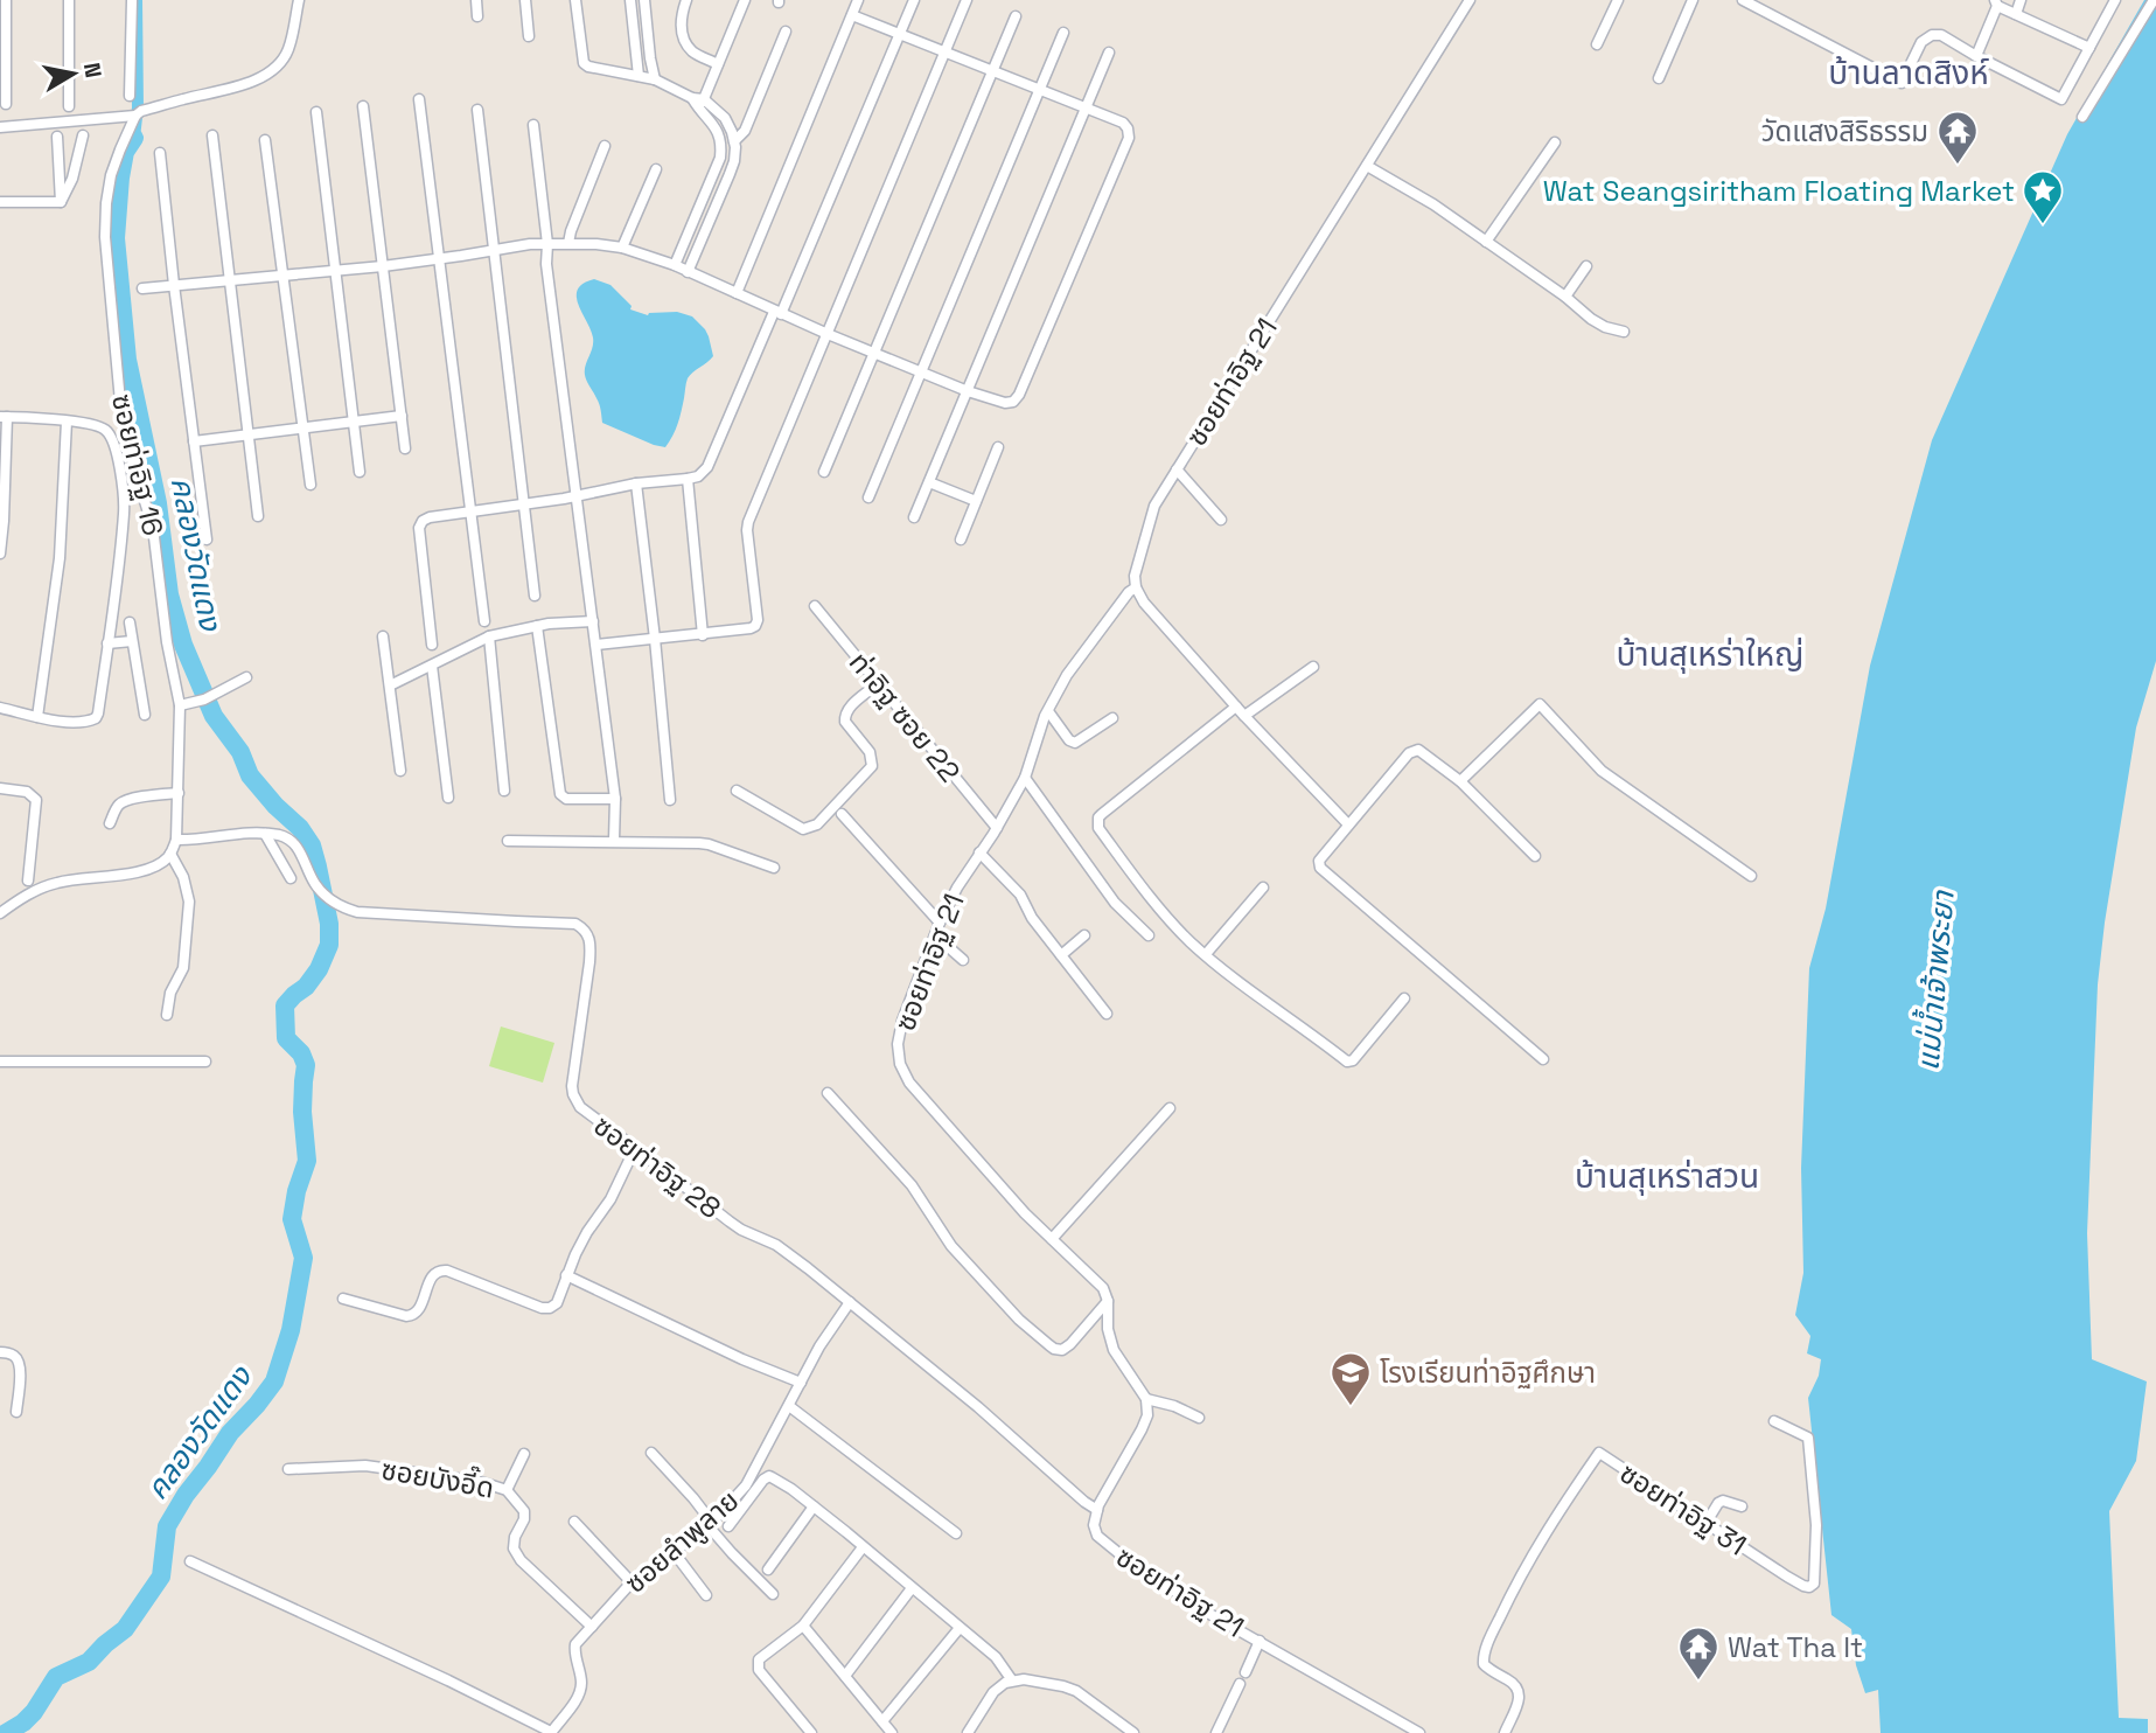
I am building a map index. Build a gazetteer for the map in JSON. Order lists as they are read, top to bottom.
{
  "streets": {
    "street": [
      "ซอยท่าอิฐ 21",
      "ซอยท่าอิฐ 16",
      "ท่าอิฐ ซอย 22",
      "ซอยท่าอิฐ 28",
      "ซอยบังอี๊ด",
      "ซอยท่าอิฐ 31",
      "ซอยลำพูลาย"
    ]
  },
  "crossings": [
    ["ซอยท่าอิฐ 21", "ท่าอิฐ ซอย 22"],
    ["ซอยท่าอิฐ 21", "ซอยท่าอิฐ 28"],
    ["ซอยท่าอิฐ 28", "ซอยลำพูลาย"],
    ["ซอยบังอี๊ด", "ซอยลำพูลาย"]
  ],
  "districts": ["บ้านลาดสิงห์", "บ้านสุเหร่าใหญ่", "บ้านสุเหร่าสวน"],
  "water": ["คลองวัดแดง", "แม่น้ำเจ้าพระยา"],
  "places": {
    "temple": ["วัดแสงสิริธรรม", "Wat Tha It"],
    "place": ["Wat Seangsiritham Floating Market"],
    "school or university": ["โรงเรียนท่าอิฐศึกษา"]
  },
  "north": "right"
}
